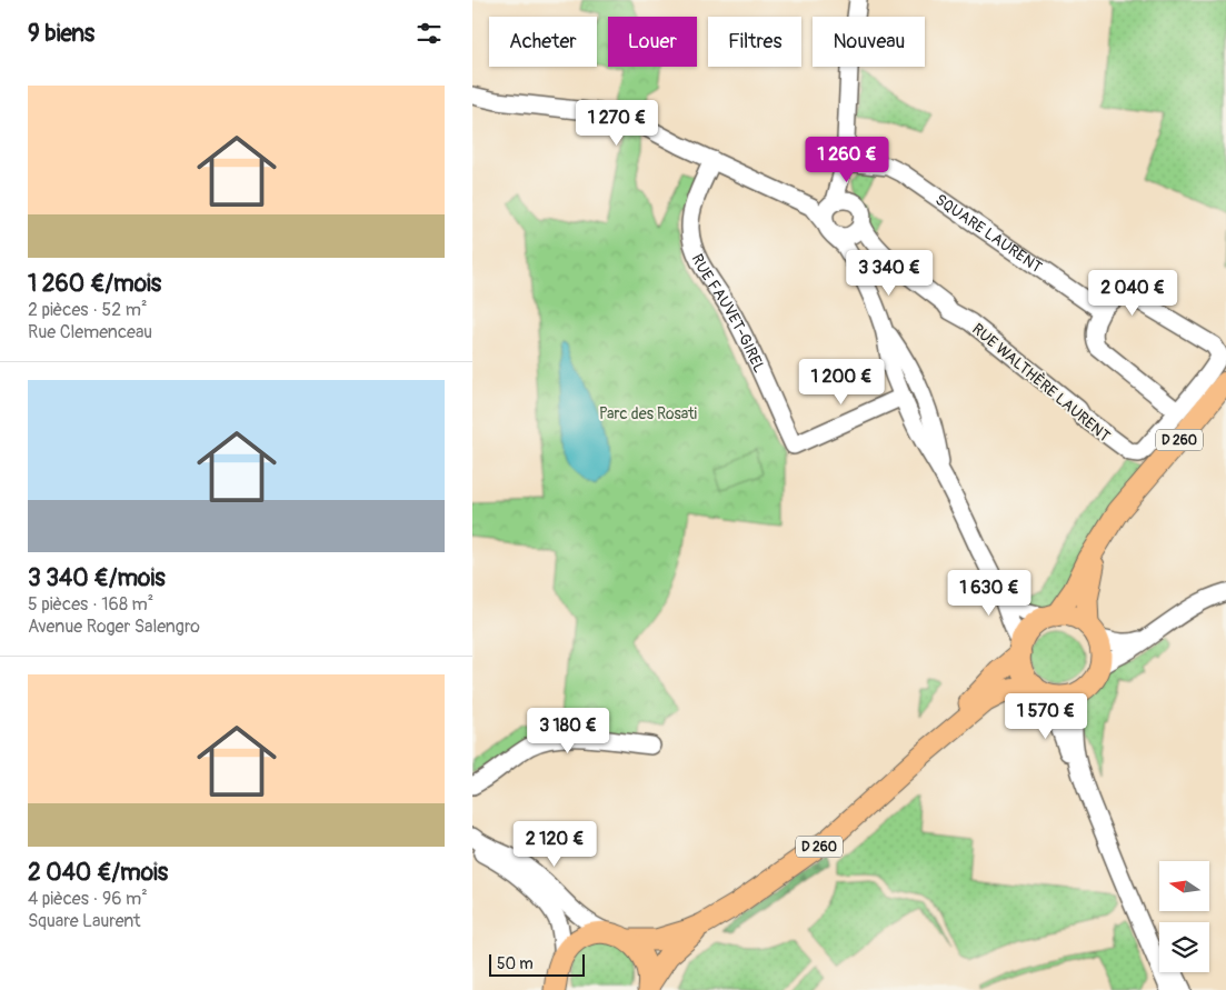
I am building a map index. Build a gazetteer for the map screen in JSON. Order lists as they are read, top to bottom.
{
  "streets": {
    "main road": ["D 260"],
    "street": ["SQUARE LAURENT", "RUE FAUVET-GIREL", "RUE WALTHÈRE LAURENT"]
  },
  "parks": ["Parc des Rosati"],
  "scale_bar": "50 m",
  "north": "left",
  "page": {
    "heading": "9 biens",
    "chip": [
      "Acheter",
      "Louer",
      "Filtres",
      "Nouveau"
    ],
    "list": [
      {
        "name": "1 260 €/mois",
        "note": "2 pièces · 52 m² · Rue Clemenceau"
      },
      {
        "name": "3 340 €/mois",
        "note": "5 pièces · 168 m² · Avenue Roger Salengro"
      },
      {
        "name": "2 040 €/mois",
        "note": "4 pièces · 96 m² · Square Laurent"
      }
    ],
    "price": [
      "1 270 €",
      "1 260 €",
      "3 340 €",
      "2 040 €",
      "1 200 €",
      "1 630 €",
      "1 570 €",
      "3 180 €",
      "2 120 €"
    ],
    "scale": "50 m"
  }
}
